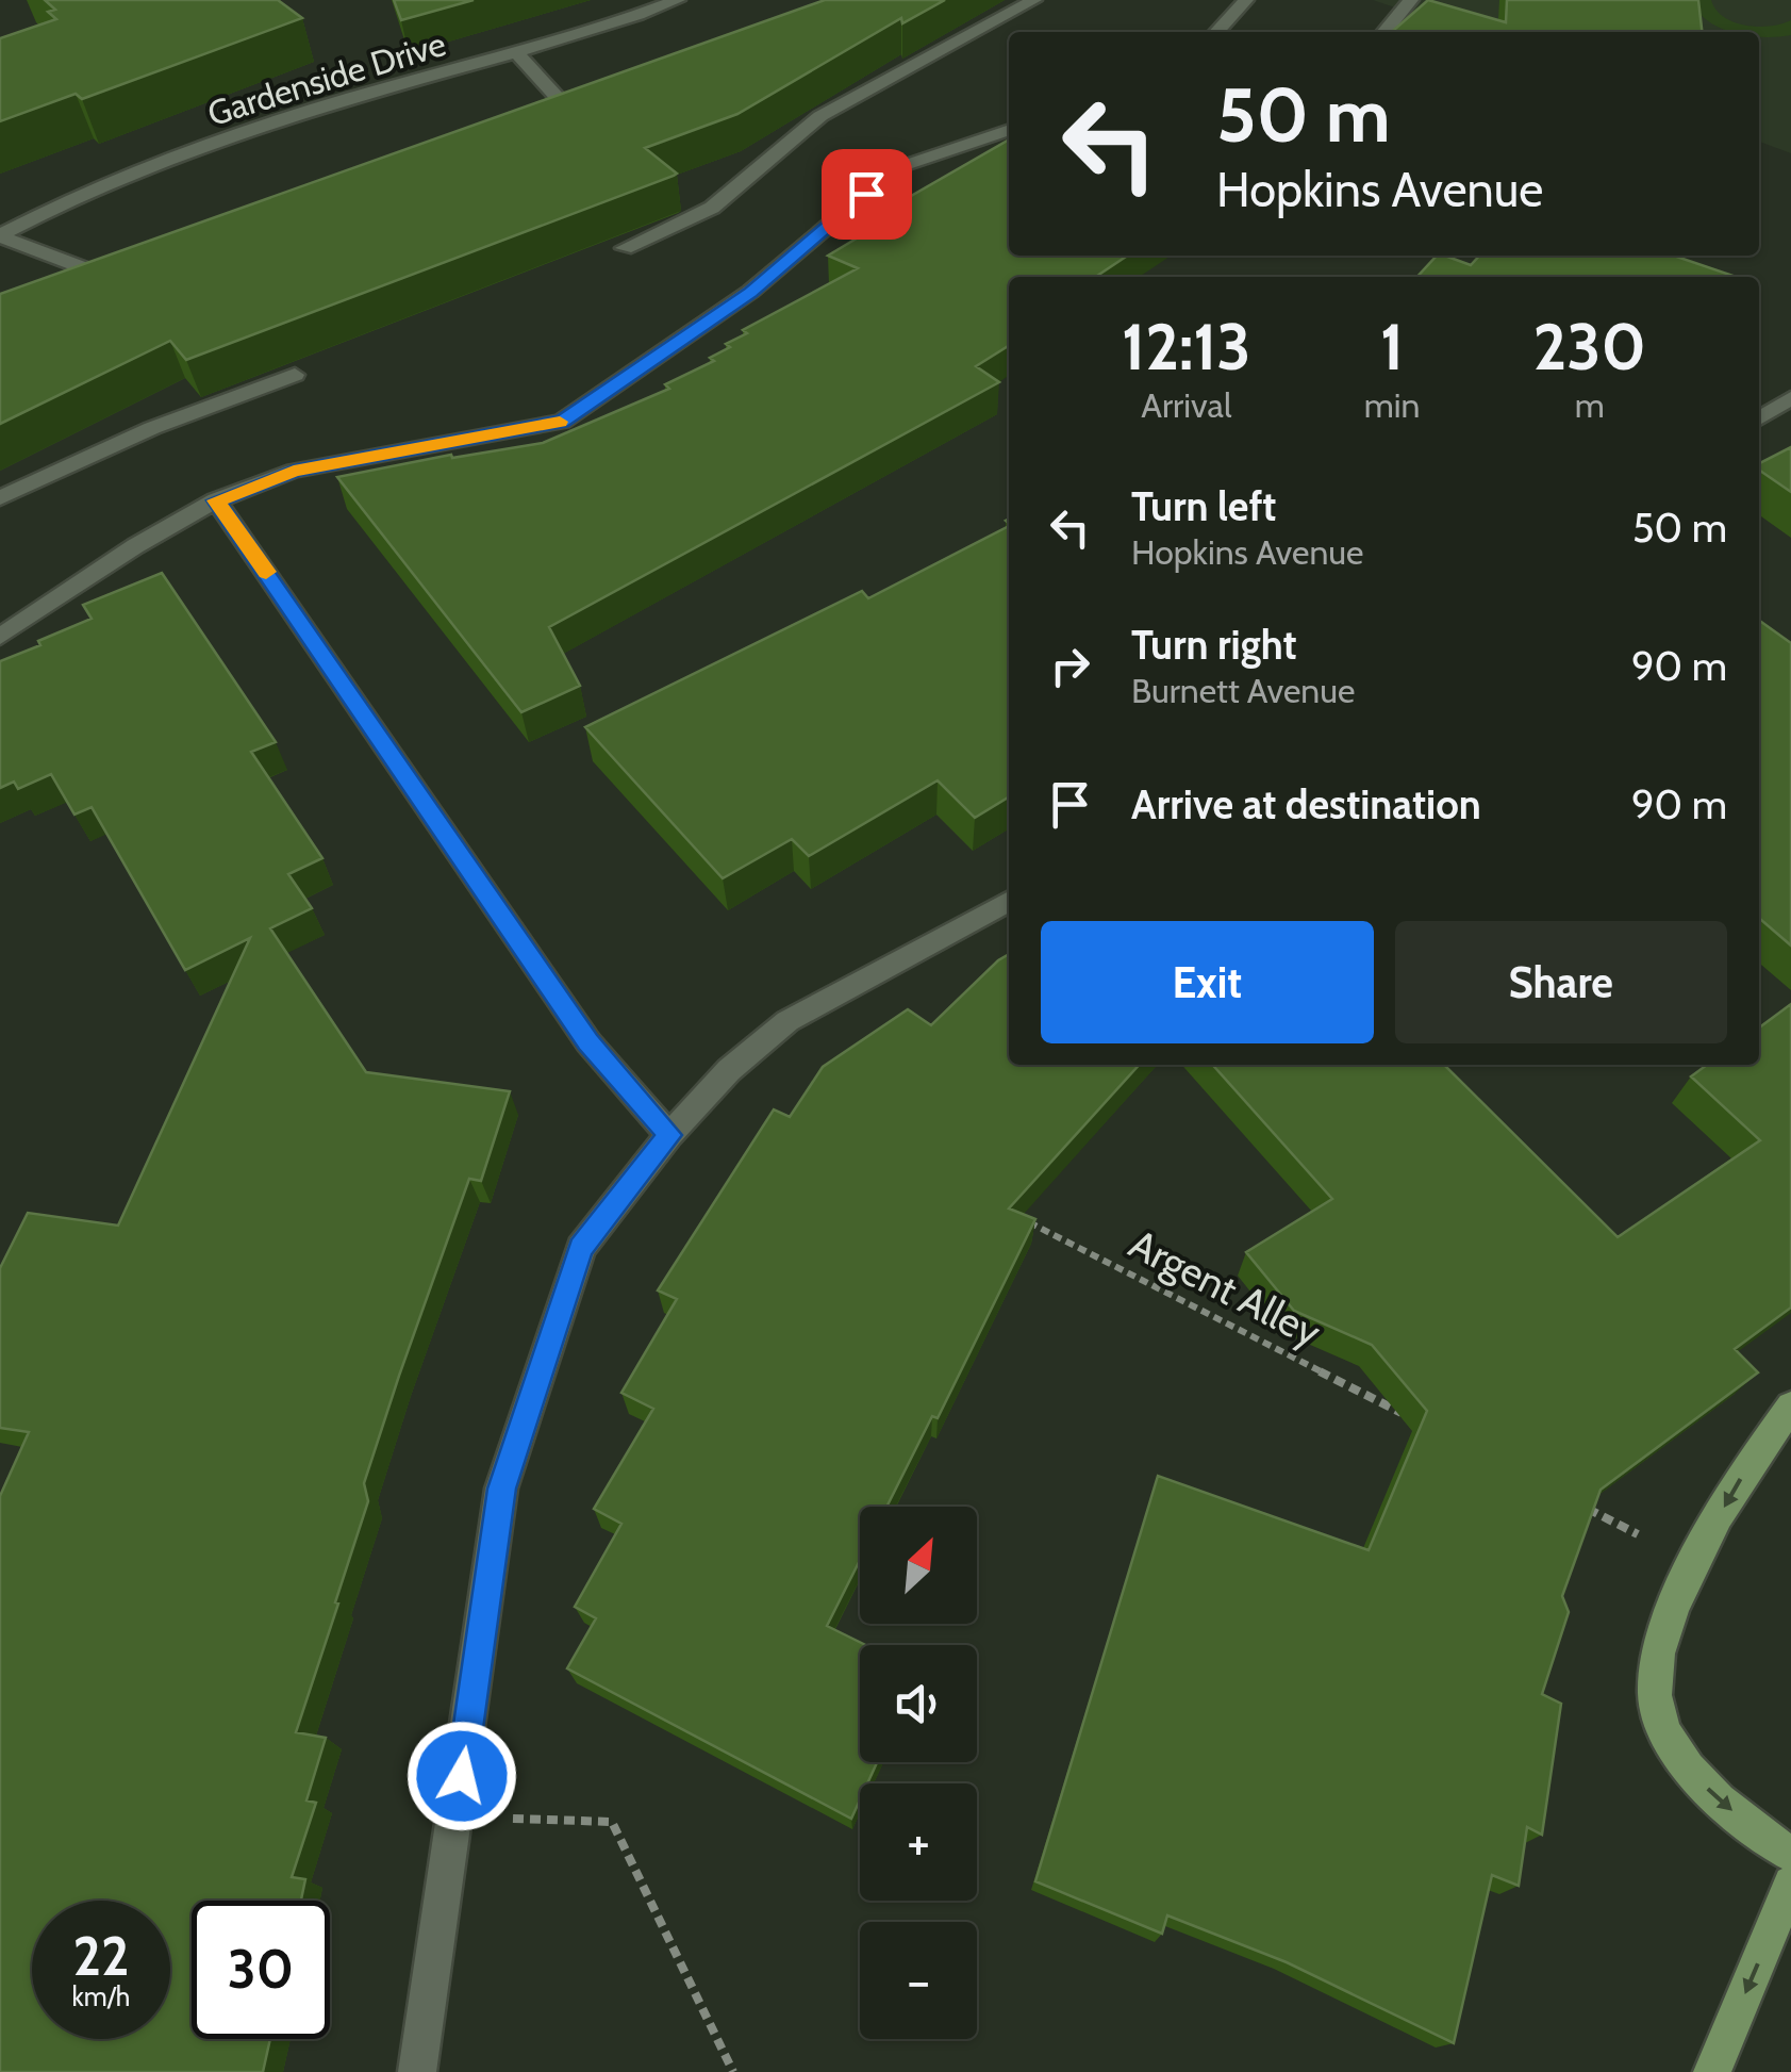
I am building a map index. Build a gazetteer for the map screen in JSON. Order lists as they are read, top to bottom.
{
  "streets": {
    "street": ["Gardenside Drive"],
    "path": ["Argent Alley"]
  },
  "north": "top right",
  "page": {
    "turn": ["50 m", "Hopkins Avenue"],
    "eta": [
      "12:13",
      "Arrival",
      "1",
      "min",
      "230",
      "m"
    ],
    "list": [
      {
        "name": "Turn left",
        "note": "Hopkins Avenue",
        "value": "50 m"
      },
      {
        "name": "Turn right",
        "note": "Burnett Avenue",
        "value": "90 m"
      },
      {
        "name": "Arrive at destination",
        "value": "90 m"
      }
    ],
    "buttons": ["Exit", "Share"],
    "map_buttons": ["+", "−"],
    "speed": "22 km/h",
    "limit": "30"
  }
}
